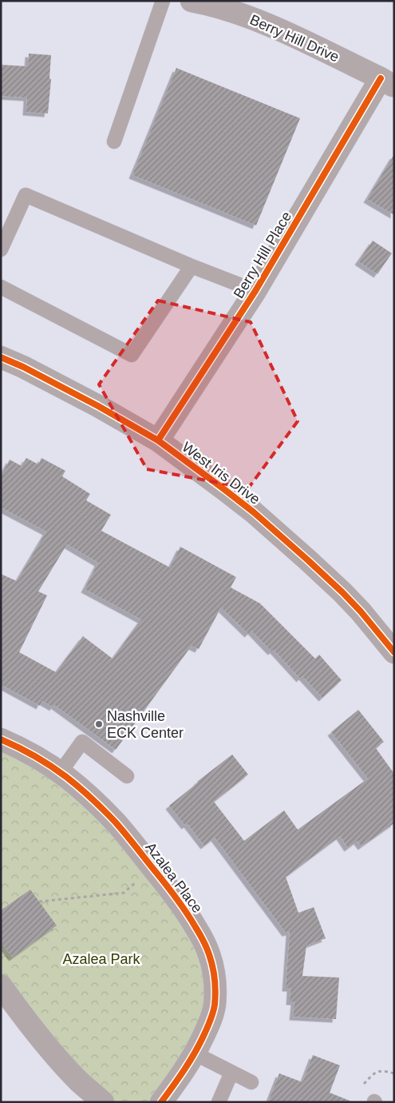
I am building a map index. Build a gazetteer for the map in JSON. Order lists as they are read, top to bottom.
{
  "streets": {
    "street": [
      "Berry Hill Drive",
      "Berry Hill Place",
      "West Iris Drive",
      "Azalea Place"
    ]
  },
  "crossings": [
    ["Berry Hill Drive", "Berry Hill Place"],
    ["Berry Hill Place", "West Iris Drive"]
  ],
  "parks": ["Azalea Park"],
  "places": ["Nashville ECK Center"]
}
